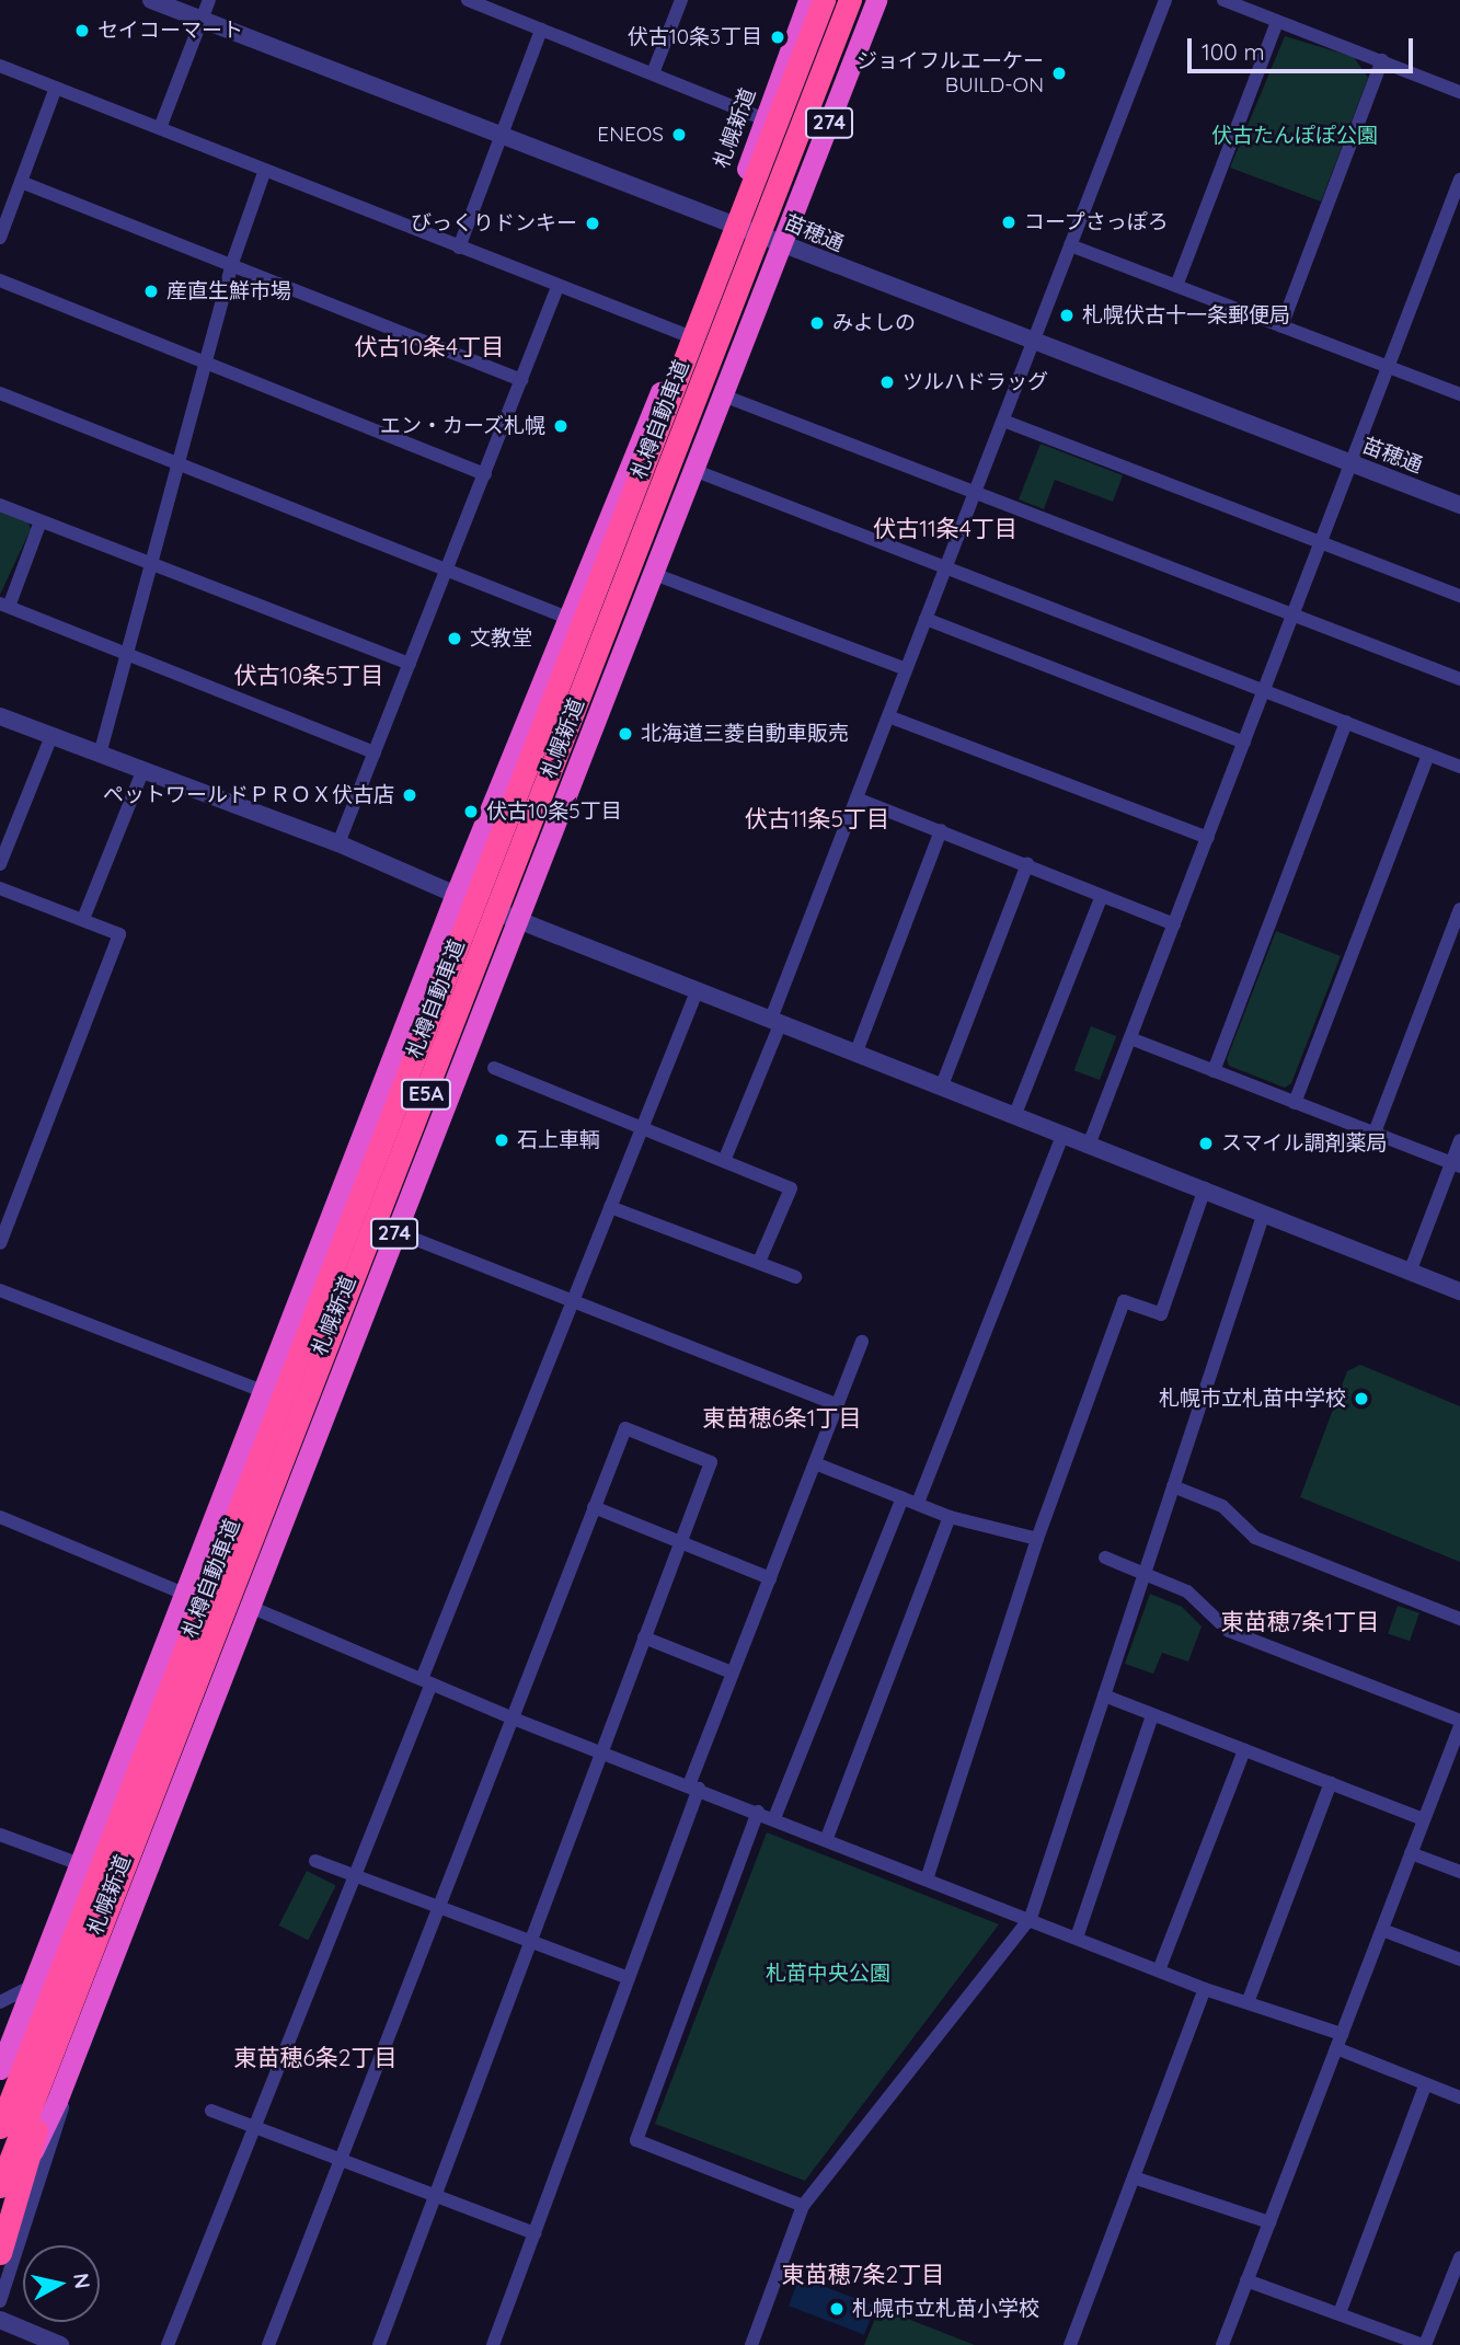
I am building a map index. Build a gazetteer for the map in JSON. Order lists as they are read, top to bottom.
{
  "streets": {
    "highway": [
      "274",
      "札幌新道",
      "札樽自動車道",
      "E5A"
    ],
    "street": ["苗穂通"]
  },
  "crossings": [
    ["札幌新道", "苗穂通"]
  ],
  "districts": [
    "伏古10条4丁目",
    "伏古11条4丁目",
    "伏古10条5丁目",
    "伏古11条5丁目",
    "東苗穂6条1丁目",
    "東苗穂7条1丁目",
    "東苗穂6条2丁目",
    "東苗穂7条2丁目"
  ],
  "parks": ["伏古たんぽぽ公園", "札苗中央公園"],
  "places": [
    "セイコーマート",
    "伏古10条3丁目",
    "ジョイフルエーケー BUILD-ON",
    "ENEOS",
    "コープさっぽろ",
    "びっくりドンキー",
    "産直生鮮市場",
    "札幌伏古十一条郵便局",
    "みよしの",
    "ツルハドラッグ",
    "エン・カーズ札幌",
    "文教堂",
    "北海道三菱自動車販売",
    "ペットワールドＰＲＯＸ伏古店",
    "伏古10条5丁目",
    "石上車輌",
    "スマイル調剤薬局",
    "札幌市立札苗中学校",
    "札幌市立札苗小学校"
  ],
  "scale_bar": "100 m",
  "north": "right"
}
